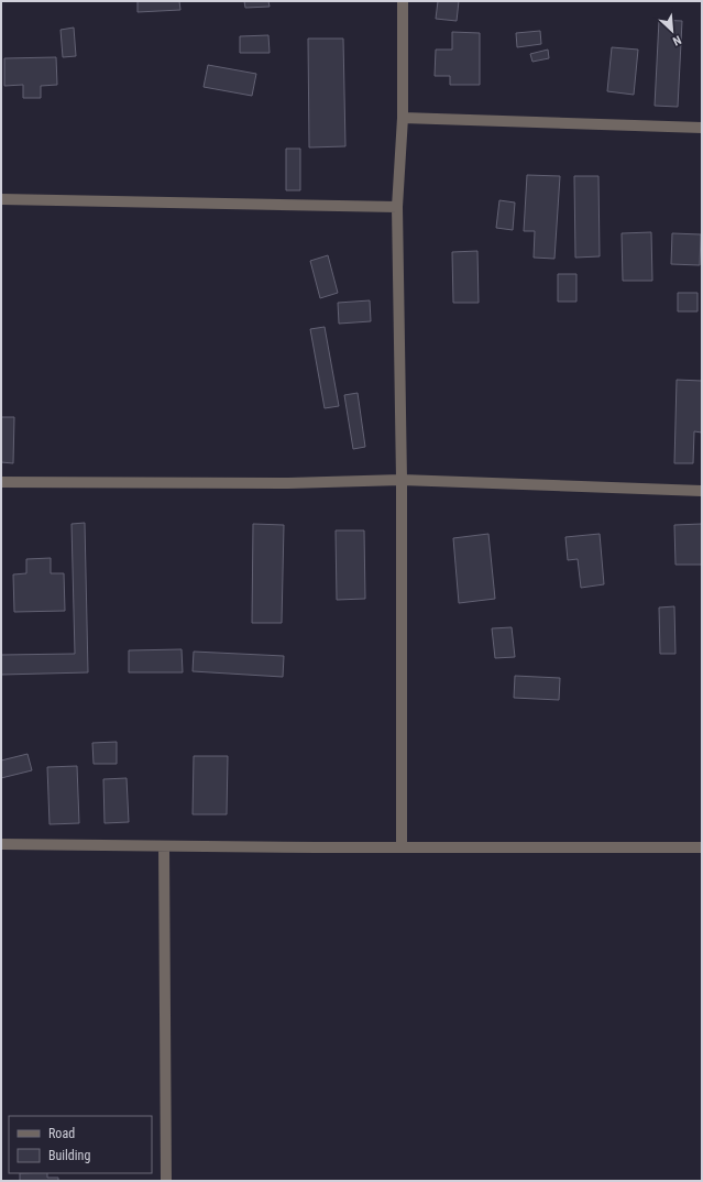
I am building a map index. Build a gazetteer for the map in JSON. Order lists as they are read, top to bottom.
{
  "legend": ["Road", "Building"],
  "north": "bottom right"
}
